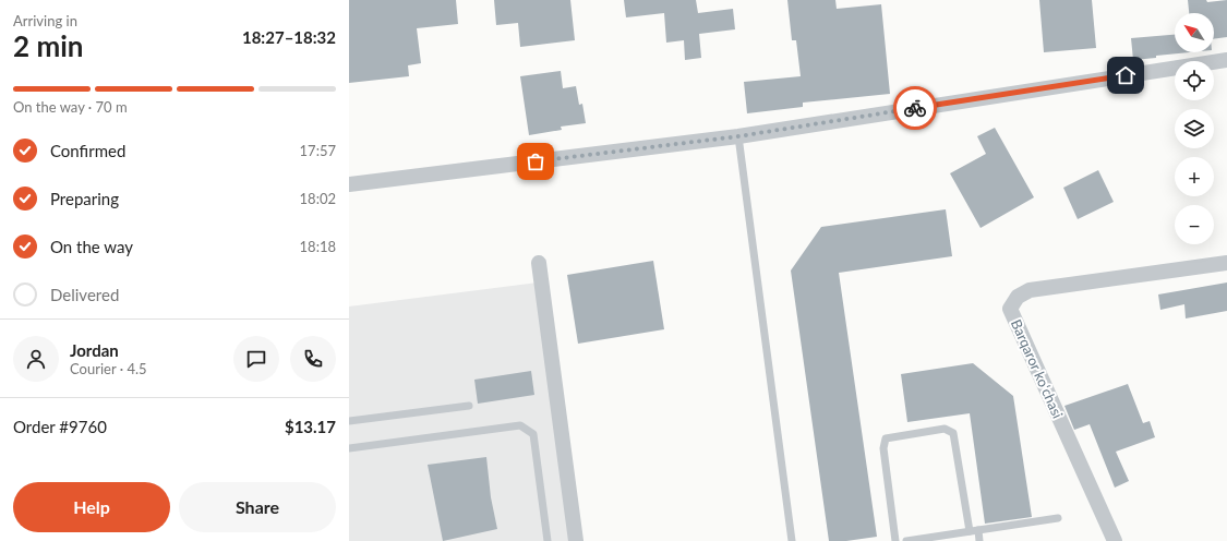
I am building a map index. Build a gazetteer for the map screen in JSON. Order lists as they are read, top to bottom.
{
  "streets": {
    "street": ["Barqaror koʻchasi"]
  },
  "north": "top left",
  "page": {
    "heading": ["2 min", "Arriving in", "18:27–18:32"],
    "panel": [
      "Jordan",
      "Courier · 4.5",
      "Order #9760",
      "$13.17"
    ],
    "map_buttons": ["+", "−"],
    "bar": "On the way · 70 m",
    "list": [
      ["Confirmed", "17:57"],
      ["Preparing", "18:02"],
      ["On the way", "18:18"],
      "Delivered"
    ],
    "buttons": ["Help", "Share"]
  }
}
